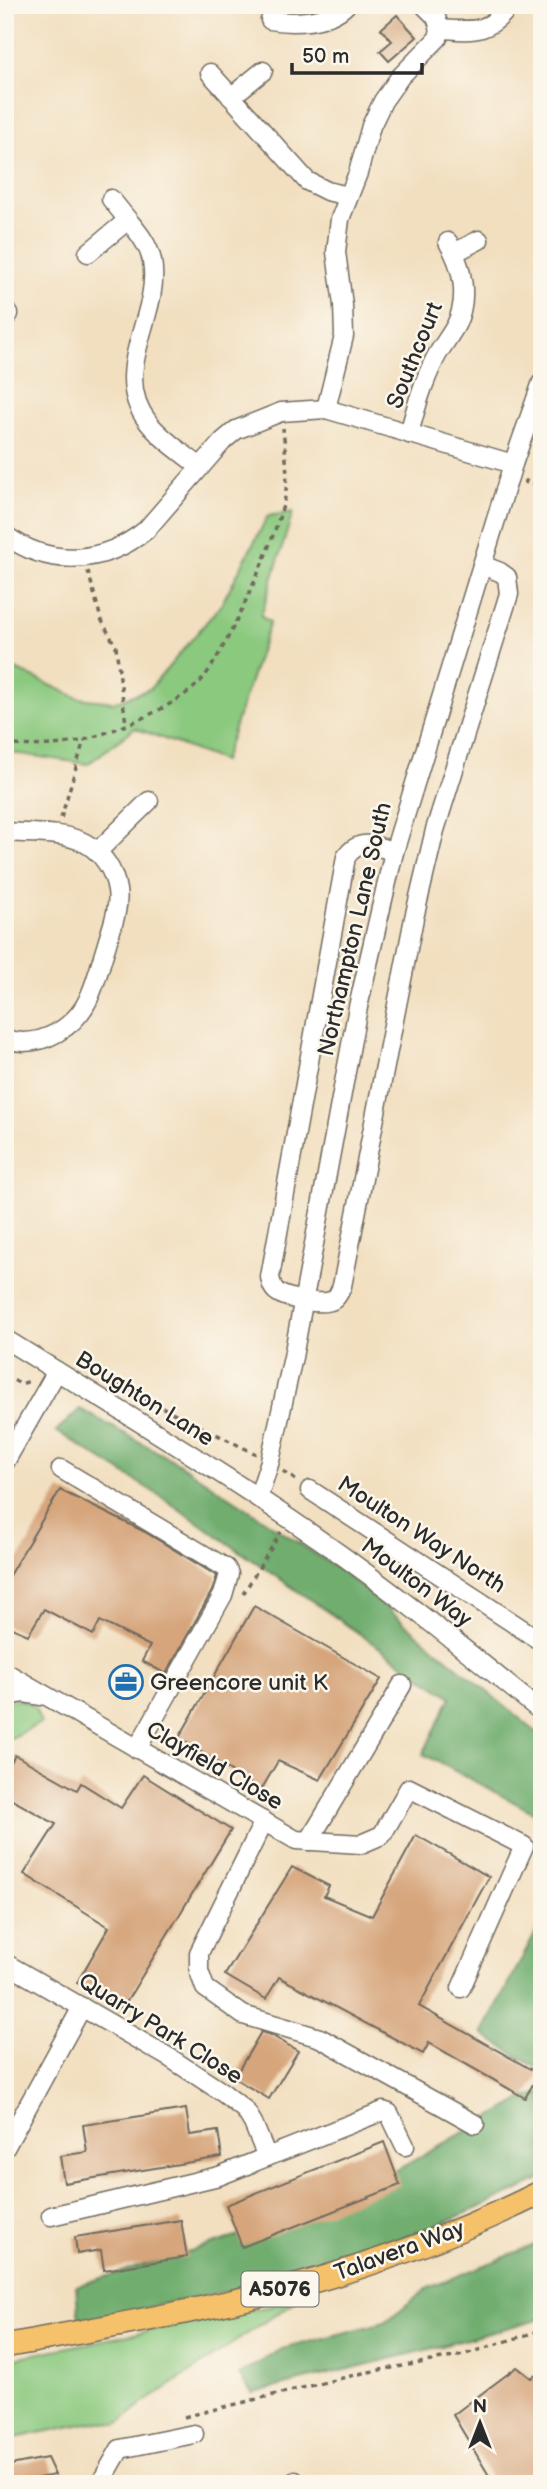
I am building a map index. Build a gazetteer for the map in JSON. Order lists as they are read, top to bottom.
{
  "streets": {
    "main road": ["Talavera Way", "A5076"],
    "street": [
      "Southcourt",
      "Northampton Lane South",
      "Boughton Lane",
      "Moulton Way North",
      "Moulton Way",
      "Clayfield Close",
      "Quarry Park Close"
    ]
  },
  "crossings": [
    ["Northampton Lane South", "Boughton Lane"],
    ["Northampton Lane South", "Moulton Way"],
    ["Boughton Lane", "Moulton Way"]
  ],
  "places": {
    "office": ["Greencore unit K"]
  },
  "scale_bar": "50 m",
  "north": "top"
}
